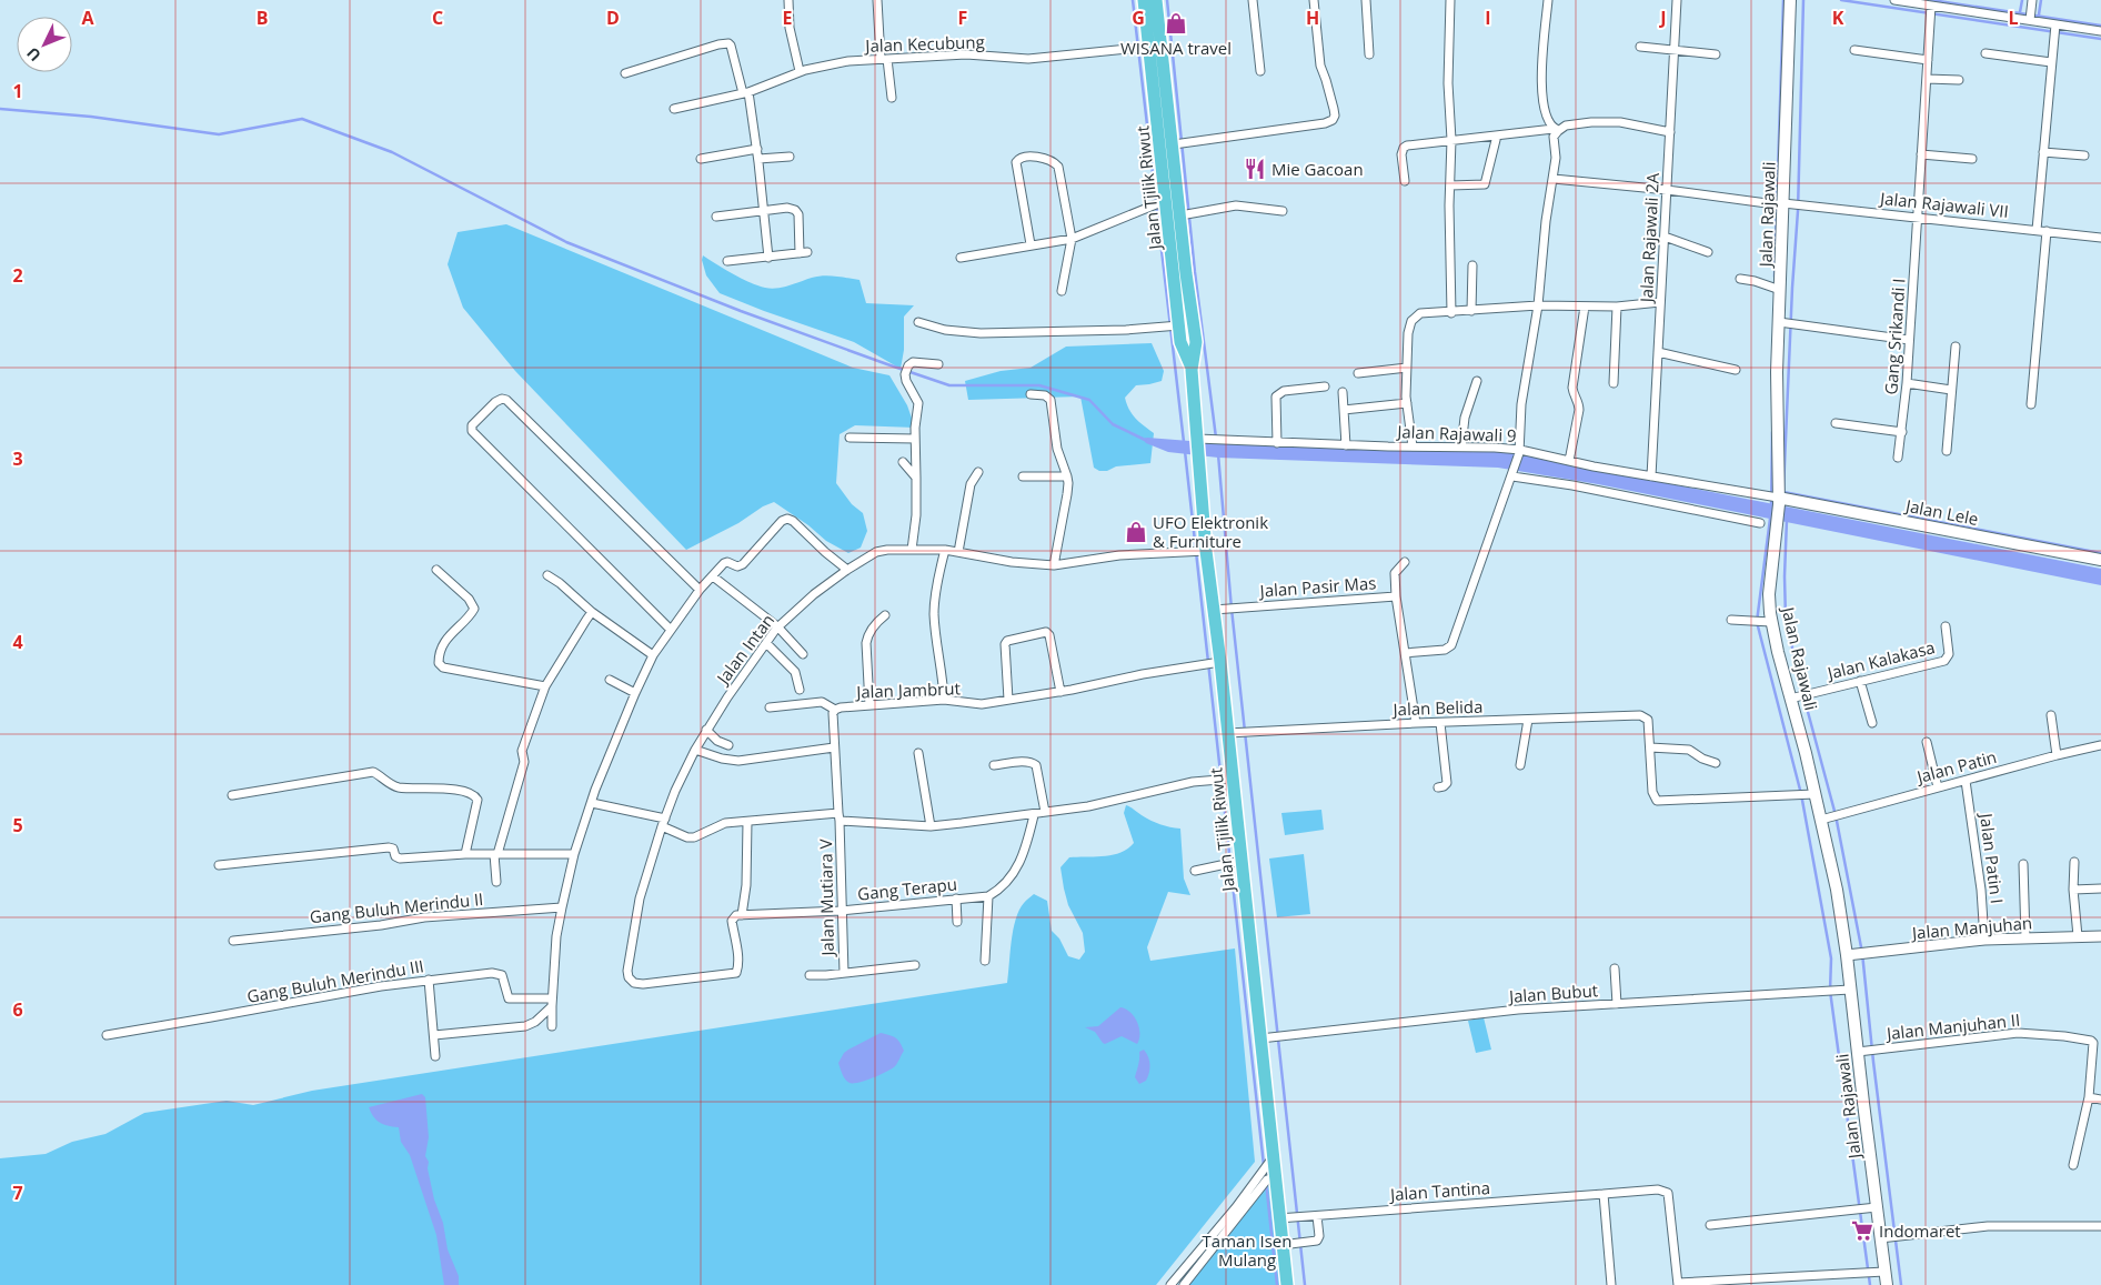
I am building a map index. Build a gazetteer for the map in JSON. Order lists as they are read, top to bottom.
{
  "streets": {
    "highway": ["Jalan Tjilik Riwut"],
    "main road": ["Jalan Rajawali", "Jalan Lele"],
    "street": [
      "Jalan Kecubung",
      "Jalan Rajawali VII",
      "Jalan Rajawali 2A",
      "Gang Srikandi I",
      "Jalan Rajawali 9",
      "Jalan Pasir Mas",
      "Jalan Intan",
      "Jalan Kalakasa",
      "Jalan Jambrut",
      "Jalan Belida",
      "Jalan Patin",
      "Jalan Patin I",
      "Gang Terapu",
      "Jalan Mutiara V",
      "Gang Buluh Merindu II",
      "Jalan Manjuhan",
      "Gang Buluh Merindu III",
      "Jalan Bubut",
      "Jalan Manjuhan II",
      "Jalan Tantina"
    ]
  },
  "crossings": [
    ["Jalan Kecubung", "Jalan Tjilik Riwut"],
    ["Jalan Tjilik Riwut", "Jalan Rajawali 9"],
    ["Jalan Tjilik Riwut", "Jalan Pasir Mas"],
    ["Jalan Tjilik Riwut", "Jalan Intan"],
    ["Jalan Tjilik Riwut", "Jalan Jambrut"],
    ["Jalan Tjilik Riwut", "Jalan Belida"],
    ["Jalan Tjilik Riwut", "Jalan Bubut"],
    ["Jalan Tjilik Riwut", "Jalan Tantina"],
    ["Jalan Rajawali VII", "Jalan Rajawali"],
    ["Jalan Rajawali VII", "Jalan Rajawali 2A"],
    ["Jalan Rajawali VII", "Gang Srikandi I"],
    ["Jalan Rajawali", "Jalan Rajawali 9"],
    ["Jalan Rajawali", "Jalan Lele"],
    ["Jalan Rajawali", "Jalan Kalakasa"],
    ["Jalan Rajawali", "Jalan Patin"],
    ["Jalan Rajawali", "Jalan Manjuhan"],
    ["Jalan Rajawali", "Jalan Bubut"],
    ["Jalan Rajawali", "Jalan Manjuhan II"],
    ["Jalan Rajawali 2A", "Jalan Rajawali 9"],
    ["Jalan Rajawali 9", "Jalan Lele"],
    ["Jalan Pasir Mas", "Jalan Belida"],
    ["Jalan Intan", "Gang Terapu"],
    ["Jalan Jambrut", "Jalan Mutiara V"],
    ["Jalan Patin", "Jalan Patin I"],
    ["Jalan Patin I", "Jalan Manjuhan"],
    ["Gang Terapu", "Jalan Mutiara V"]
  ],
  "parks": ["Taman Isen Mulang"],
  "places": {
    "shop": ["WISANA travel", "UFO Elektronik & Furniture"],
    "restaurant": ["Mie Gacoan"],
    "supermarket": ["Indomaret"]
  },
  "north": "bottom left",
  "grid": {
    "columns": [
      "A",
      "B",
      "C",
      "D",
      "E",
      "F",
      "G",
      "H",
      "I",
      "J",
      "K",
      "L"
    ],
    "rows": [
      "1",
      "2",
      "3",
      "4",
      "5",
      "6",
      "7"
    ]
  }
}
